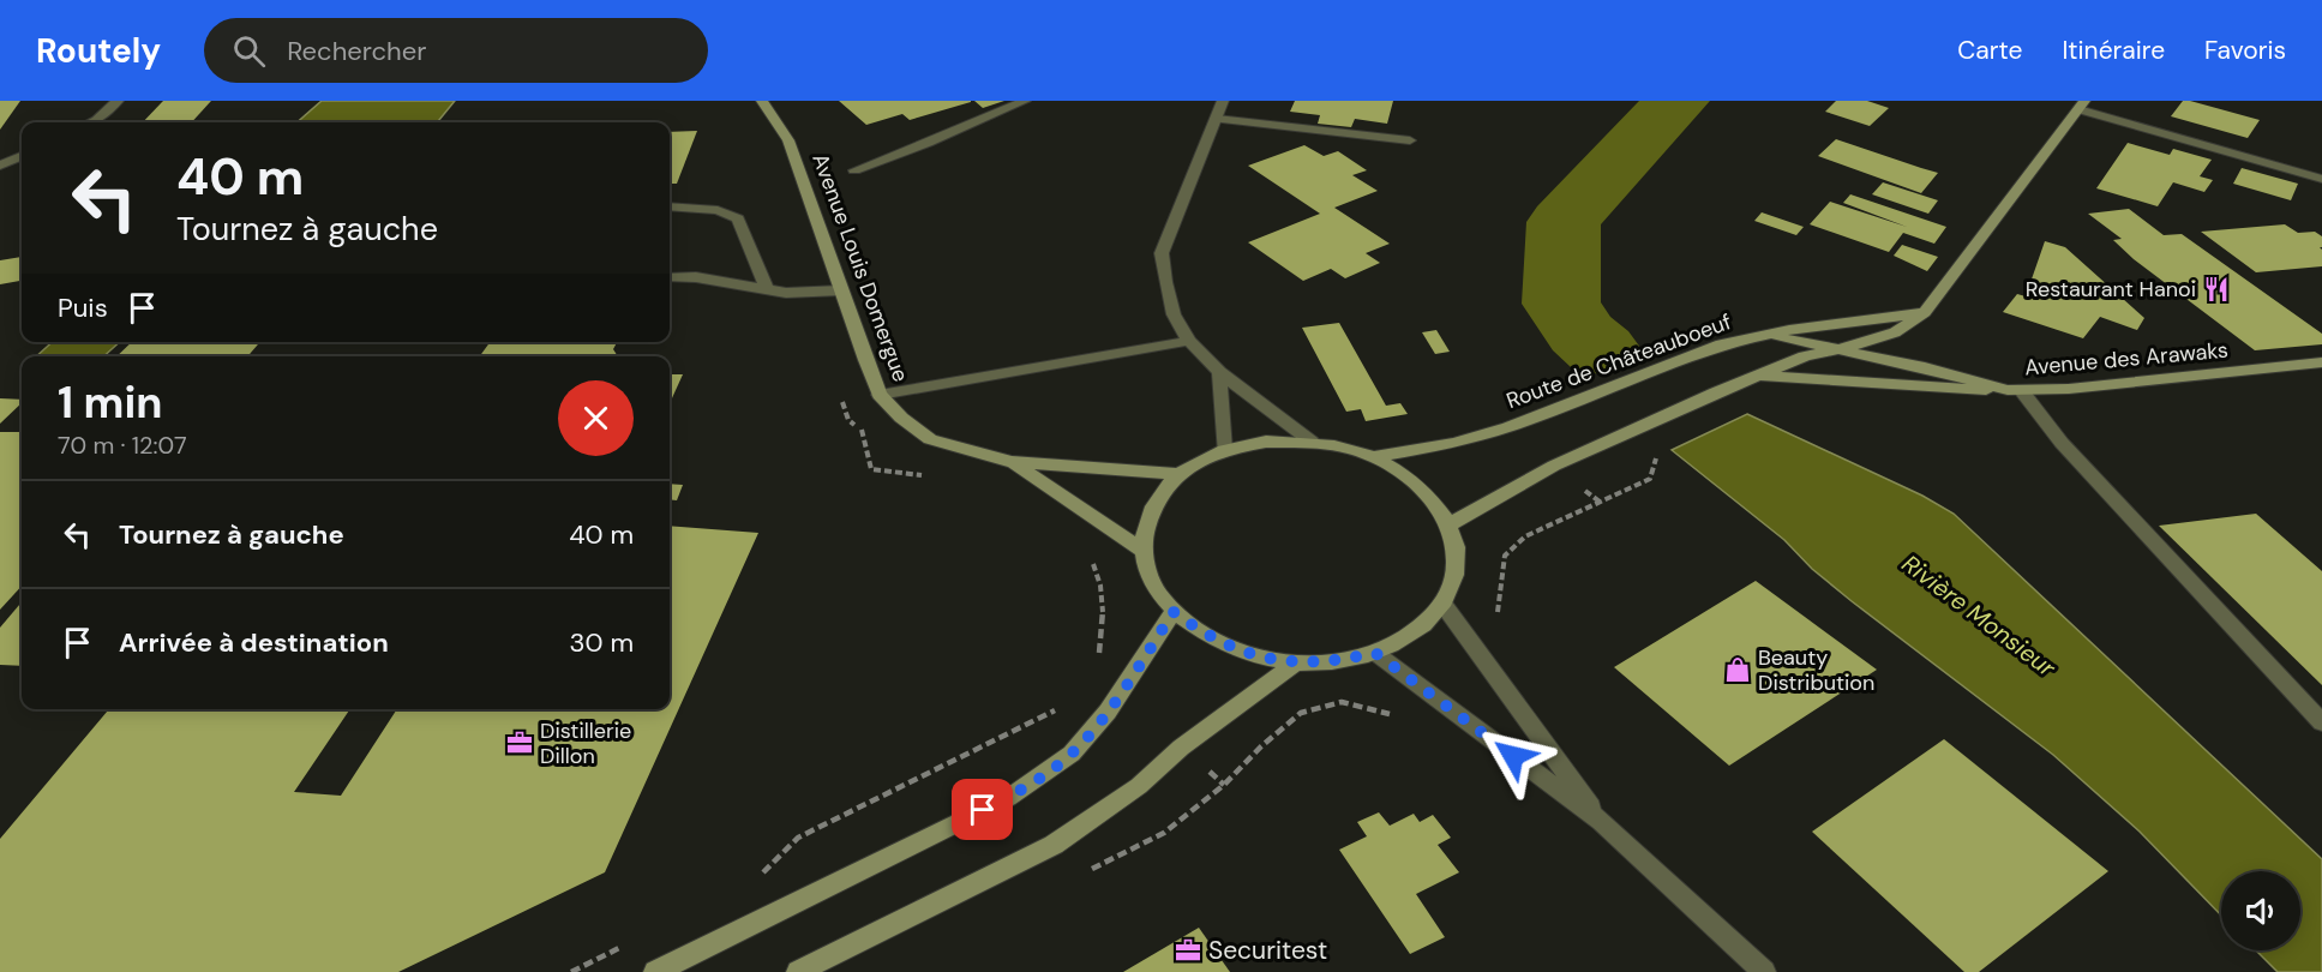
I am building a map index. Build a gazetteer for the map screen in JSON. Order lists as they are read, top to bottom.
{
  "streets": {
    "main road": ["Avenue Louis Domergue", "Avenue des Arawaks", "Route de Châteauboeuf"]
  },
  "crossings": [
    ["Avenue des Arawaks", "Route de Châteauboeuf"]
  ],
  "water": ["Rivière Monsieur"],
  "places": {
    "restaurant": ["Restaurant Hanoi"],
    "shop": ["Beauty Distribution"],
    "office": ["Distillerie Dillon", "Securitest"]
  },
  "page": {
    "header": "Routely",
    "search": "Rechercher",
    "nav": ["Carte", "Itinéraire", "Favoris"],
    "turn": ["40 m", "Tournez à gauche"],
    "then": "Puis",
    "heading": ["1 min", "70 m · 12:07"],
    "list": [
      {
        "name": "Tournez à gauche",
        "value": "40 m"
      },
      {
        "name": "Arrivée à destination",
        "value": "30 m"
      }
    ]
  }
}
